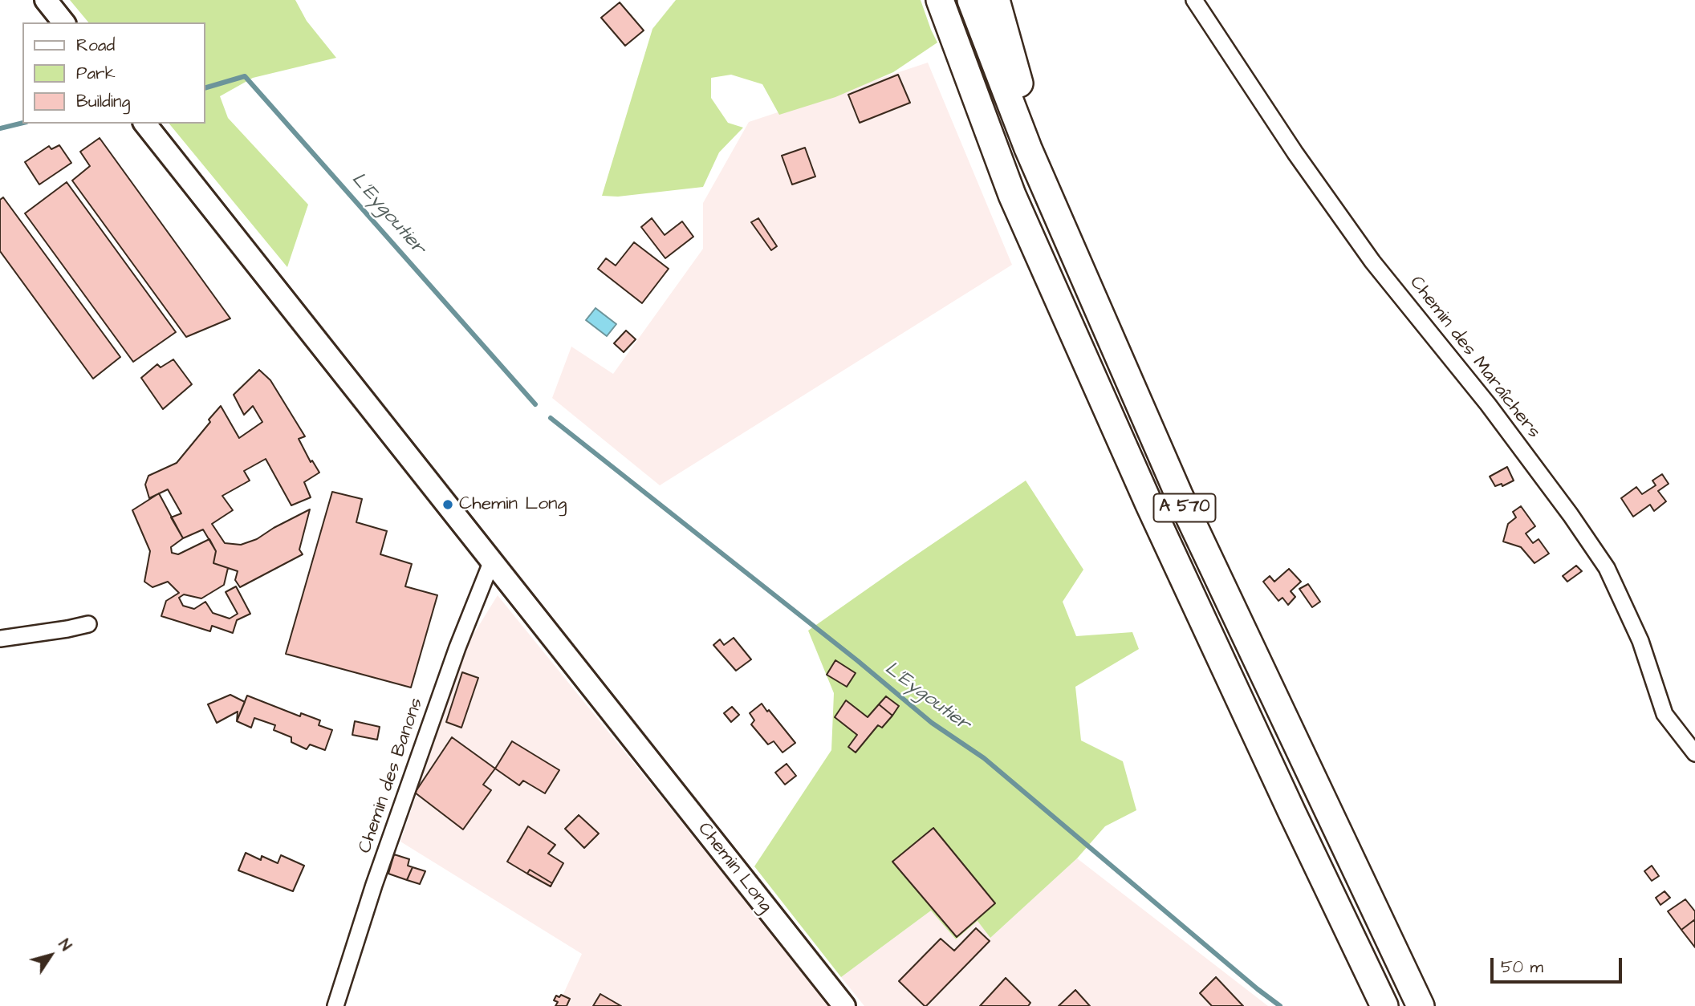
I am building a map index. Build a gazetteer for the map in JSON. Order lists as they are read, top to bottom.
{
  "streets": {
    "highway": ["A 570"],
    "main road": ["Chemin Long"],
    "street": ["Chemin des Maraîchers", "Chemin des Banons"]
  },
  "crossings": [
    ["Chemin des Banons", "Chemin Long"]
  ],
  "water": ["L'Eygoutier"],
  "places": ["Chemin Long"],
  "legend": ["Road", "Park", "Building"],
  "scale_bar": "50 m",
  "north": "top right"
}
